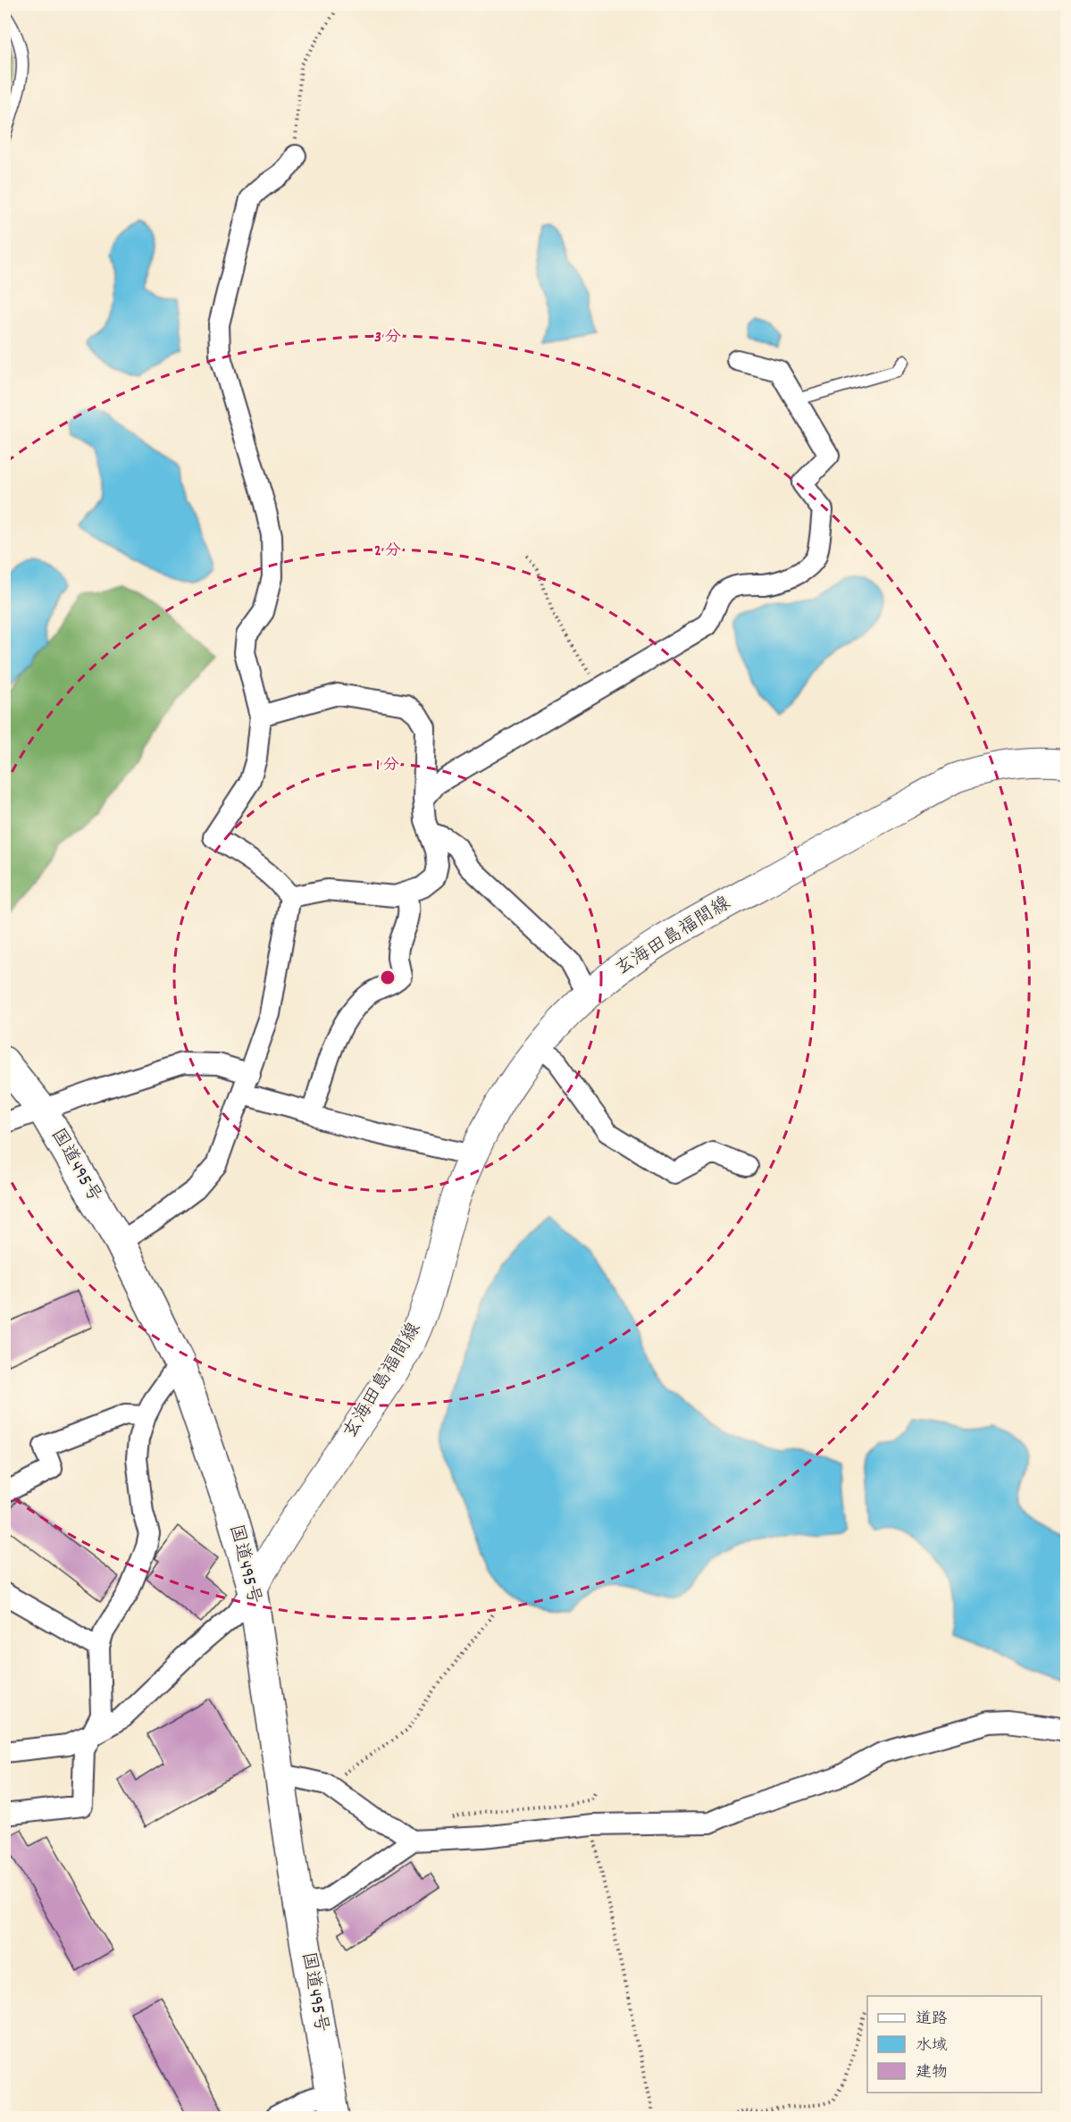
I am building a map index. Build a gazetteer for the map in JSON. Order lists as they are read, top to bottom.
{
  "streets": {
    "highway": ["国道495号"],
    "main road": ["玄海田島福間線"]
  },
  "crossings": [
    ["玄海田島福間線", "国道495号"]
  ],
  "legend": ["道路", "水域", "建物"],
  "rings": ["3 分", "2 分", "1 分"]
}
